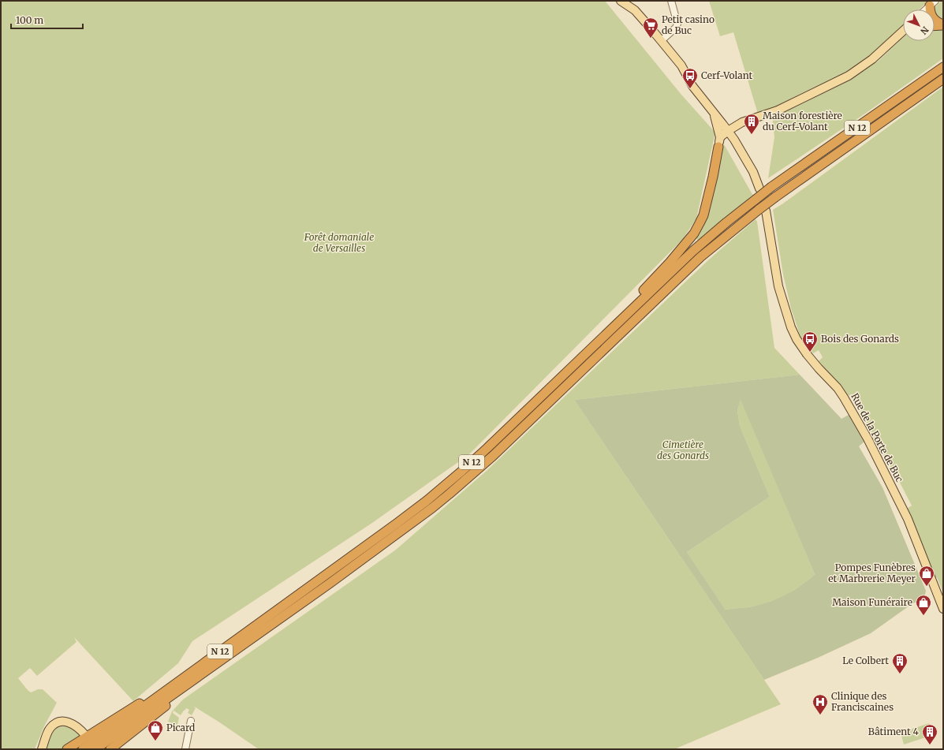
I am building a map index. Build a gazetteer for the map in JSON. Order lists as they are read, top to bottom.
{
  "streets": {
    "highway": ["N 12"],
    "main road": ["Rue de la Porte de Buc"]
  },
  "crossings": [
    ["N 12", "Rue de la Porte de Buc"]
  ],
  "parks": ["Forêt domaniale de Versailles", "Cimetière des Gonards"],
  "places": {
    "supermarket": ["Petit casino de Buc"],
    "bus stop": ["Cerf-Volant", "Bois des Gonards"],
    "building": ["Maison forestière du Cerf-Volant", "Le Colbert", "Bâtiment 4"],
    "shop": ["Pompes Funèbres et Marbrerie Meyer", "Maison Funéraire", "Picard"],
    "hospital": ["Clinique des Franciscaines"]
  },
  "scale_bar": "100 m",
  "north": "bottom right"
}
